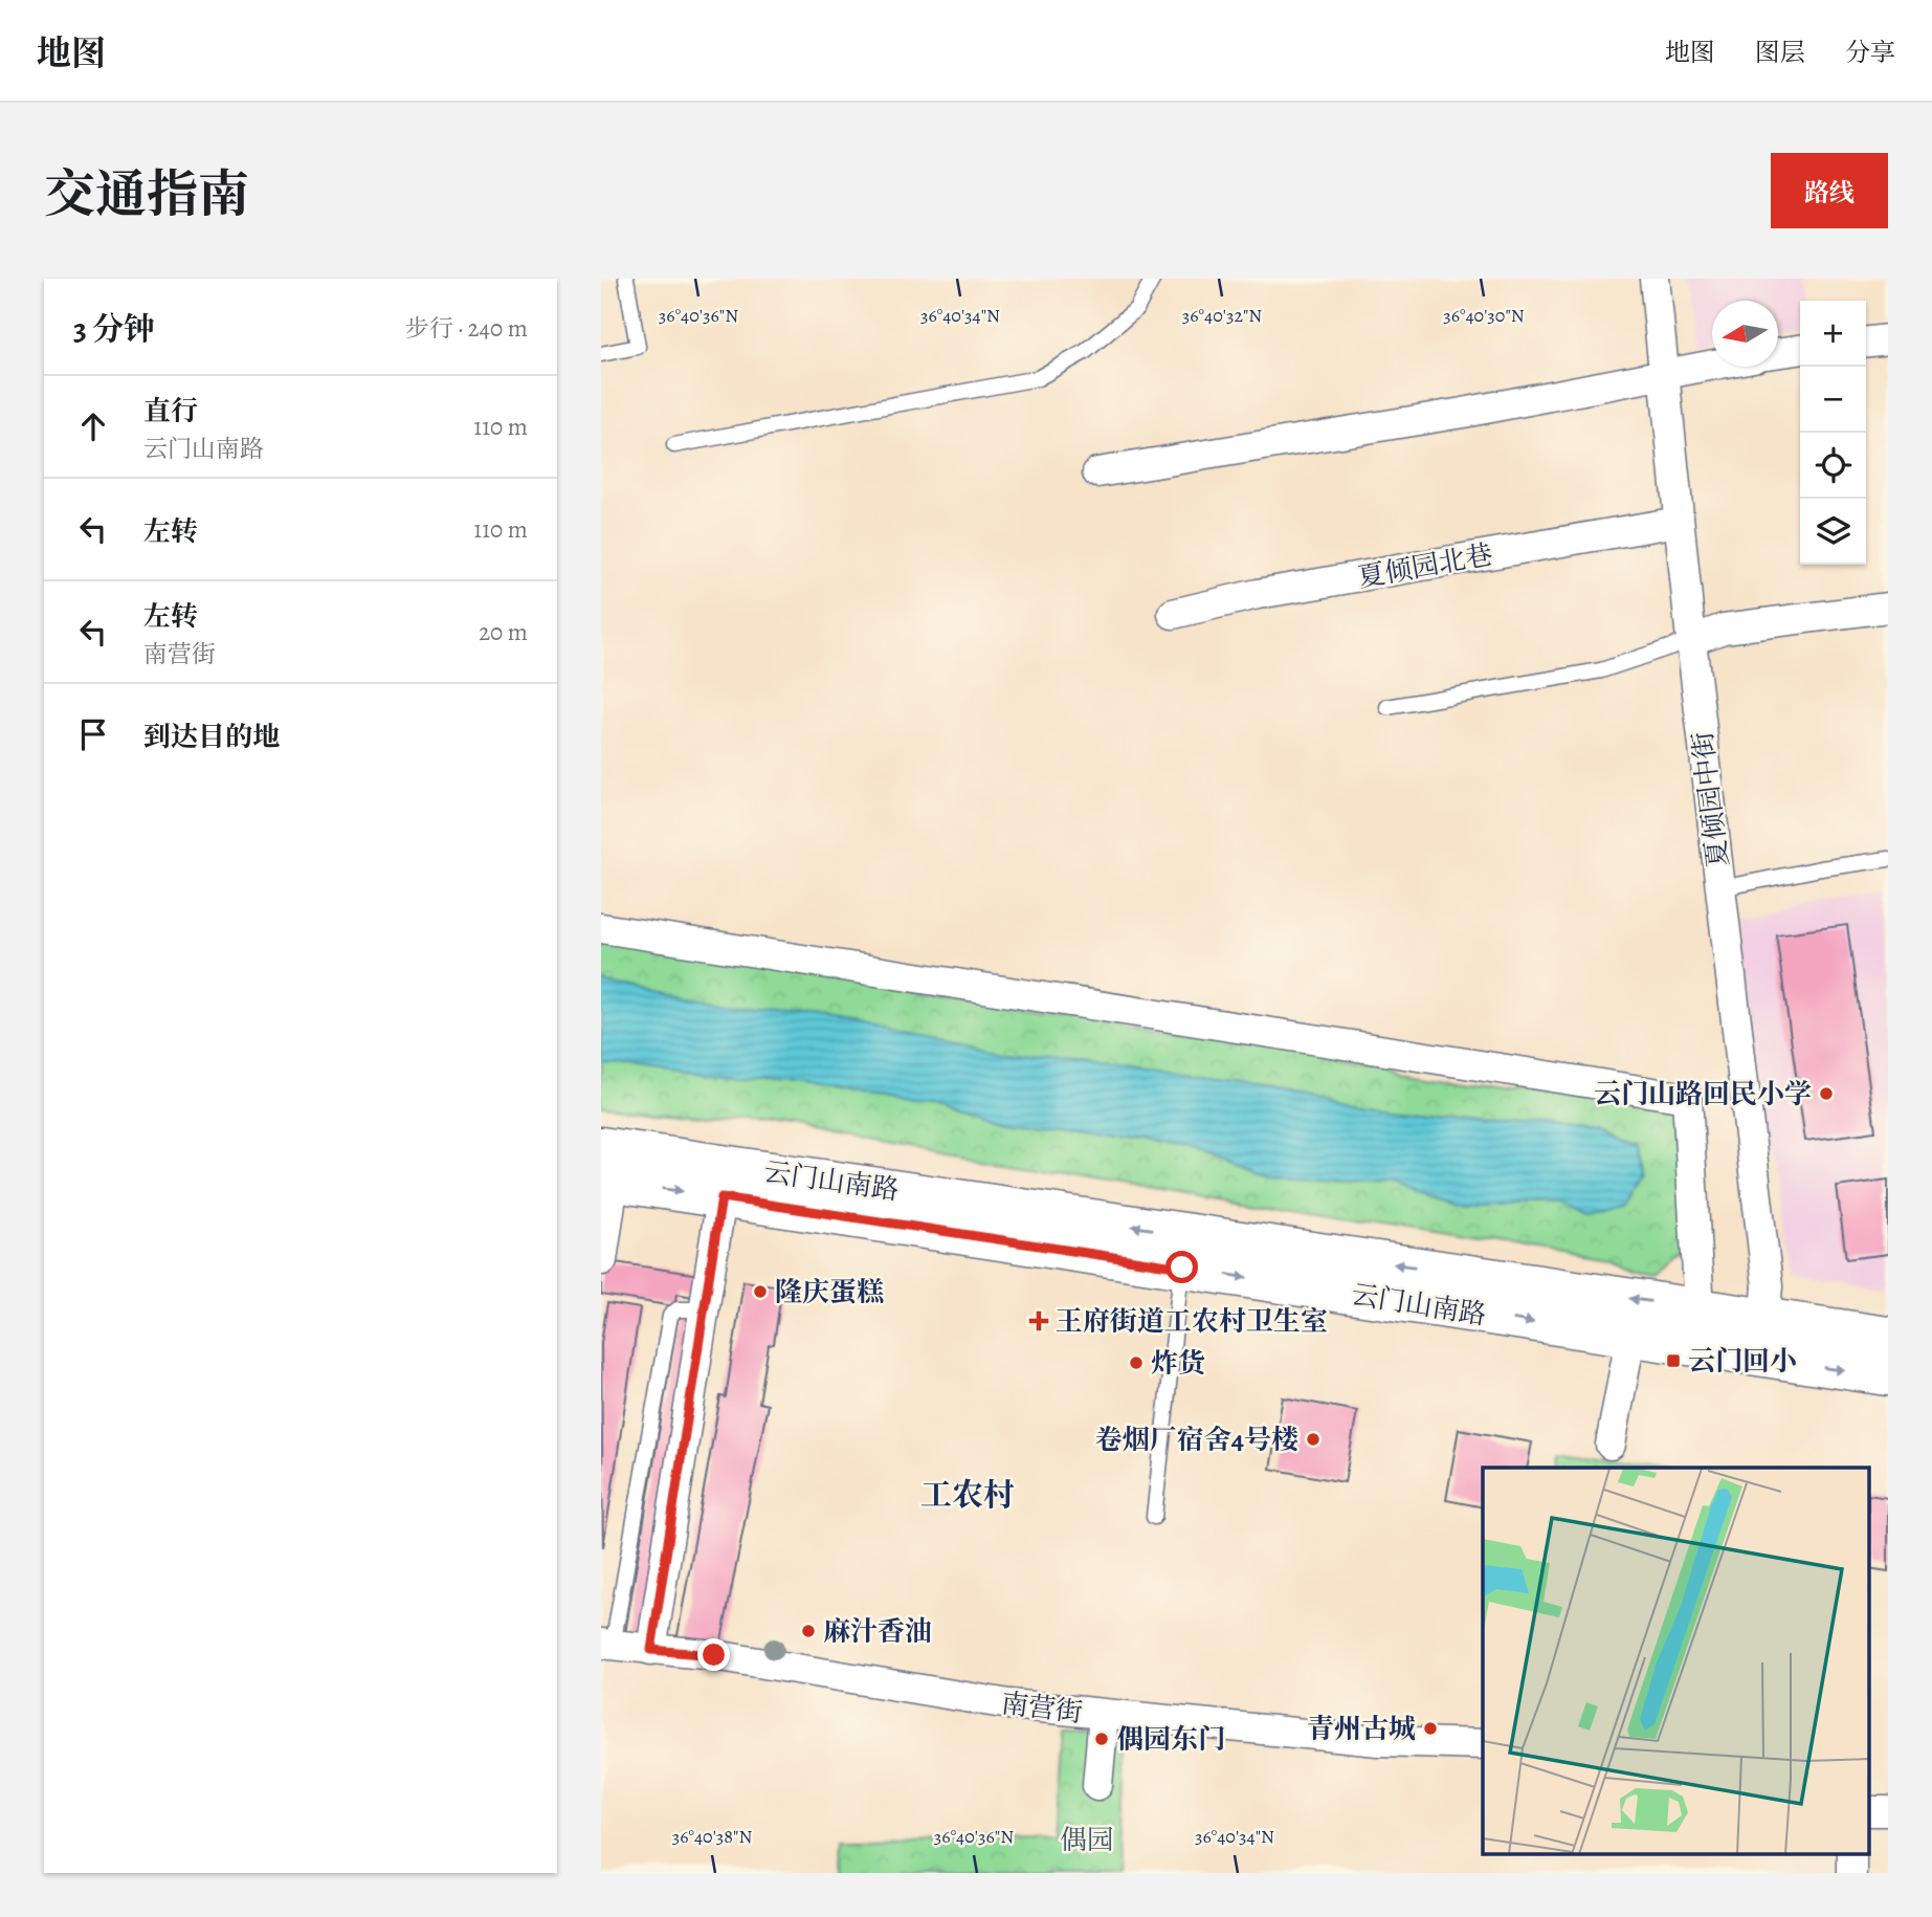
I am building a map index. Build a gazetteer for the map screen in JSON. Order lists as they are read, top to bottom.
{
  "streets": {
    "main road": ["云门山南路"],
    "street": ["夏倾园北巷", "夏倾园中街", "南营街"]
  },
  "crossings": [
    ["夏倾园北巷", "夏倾园中街"],
    ["夏倾园中街", "云门山南路"]
  ],
  "districts": ["工农村"],
  "parks": ["偶园"],
  "places": {
    "other": [
      "云门山路回民小学",
      "隆庆蛋糕",
      "炸货",
      "卷烟厂宿舍4号楼",
      "麻汁香油",
      "青州古城",
      "偶园东门"
    ],
    "health": ["王府街道工农村卫生室"],
    "transit": ["云门回小"]
  },
  "north": "left",
  "page": {
    "header": "地图",
    "nav": ["地图", "图层", "分享"],
    "title": "交通指南",
    "buttons": "路线",
    "heading": ["3 分钟", "步行 · 240 m"],
    "map_buttons": ["+", "−"],
    "list": [
      ["直行", "云门山南路", "110 m"],
      ["左转", "110 m"],
      ["左转", "南营街", "20 m"],
      "到达目的地"
    ]
  },
  "coordinates": [
    "36°40'36\"N",
    "36°40'34\"N",
    "36°40'32\"N",
    "36°40'30\"N",
    "36°40'38\"N"
  ]
}
